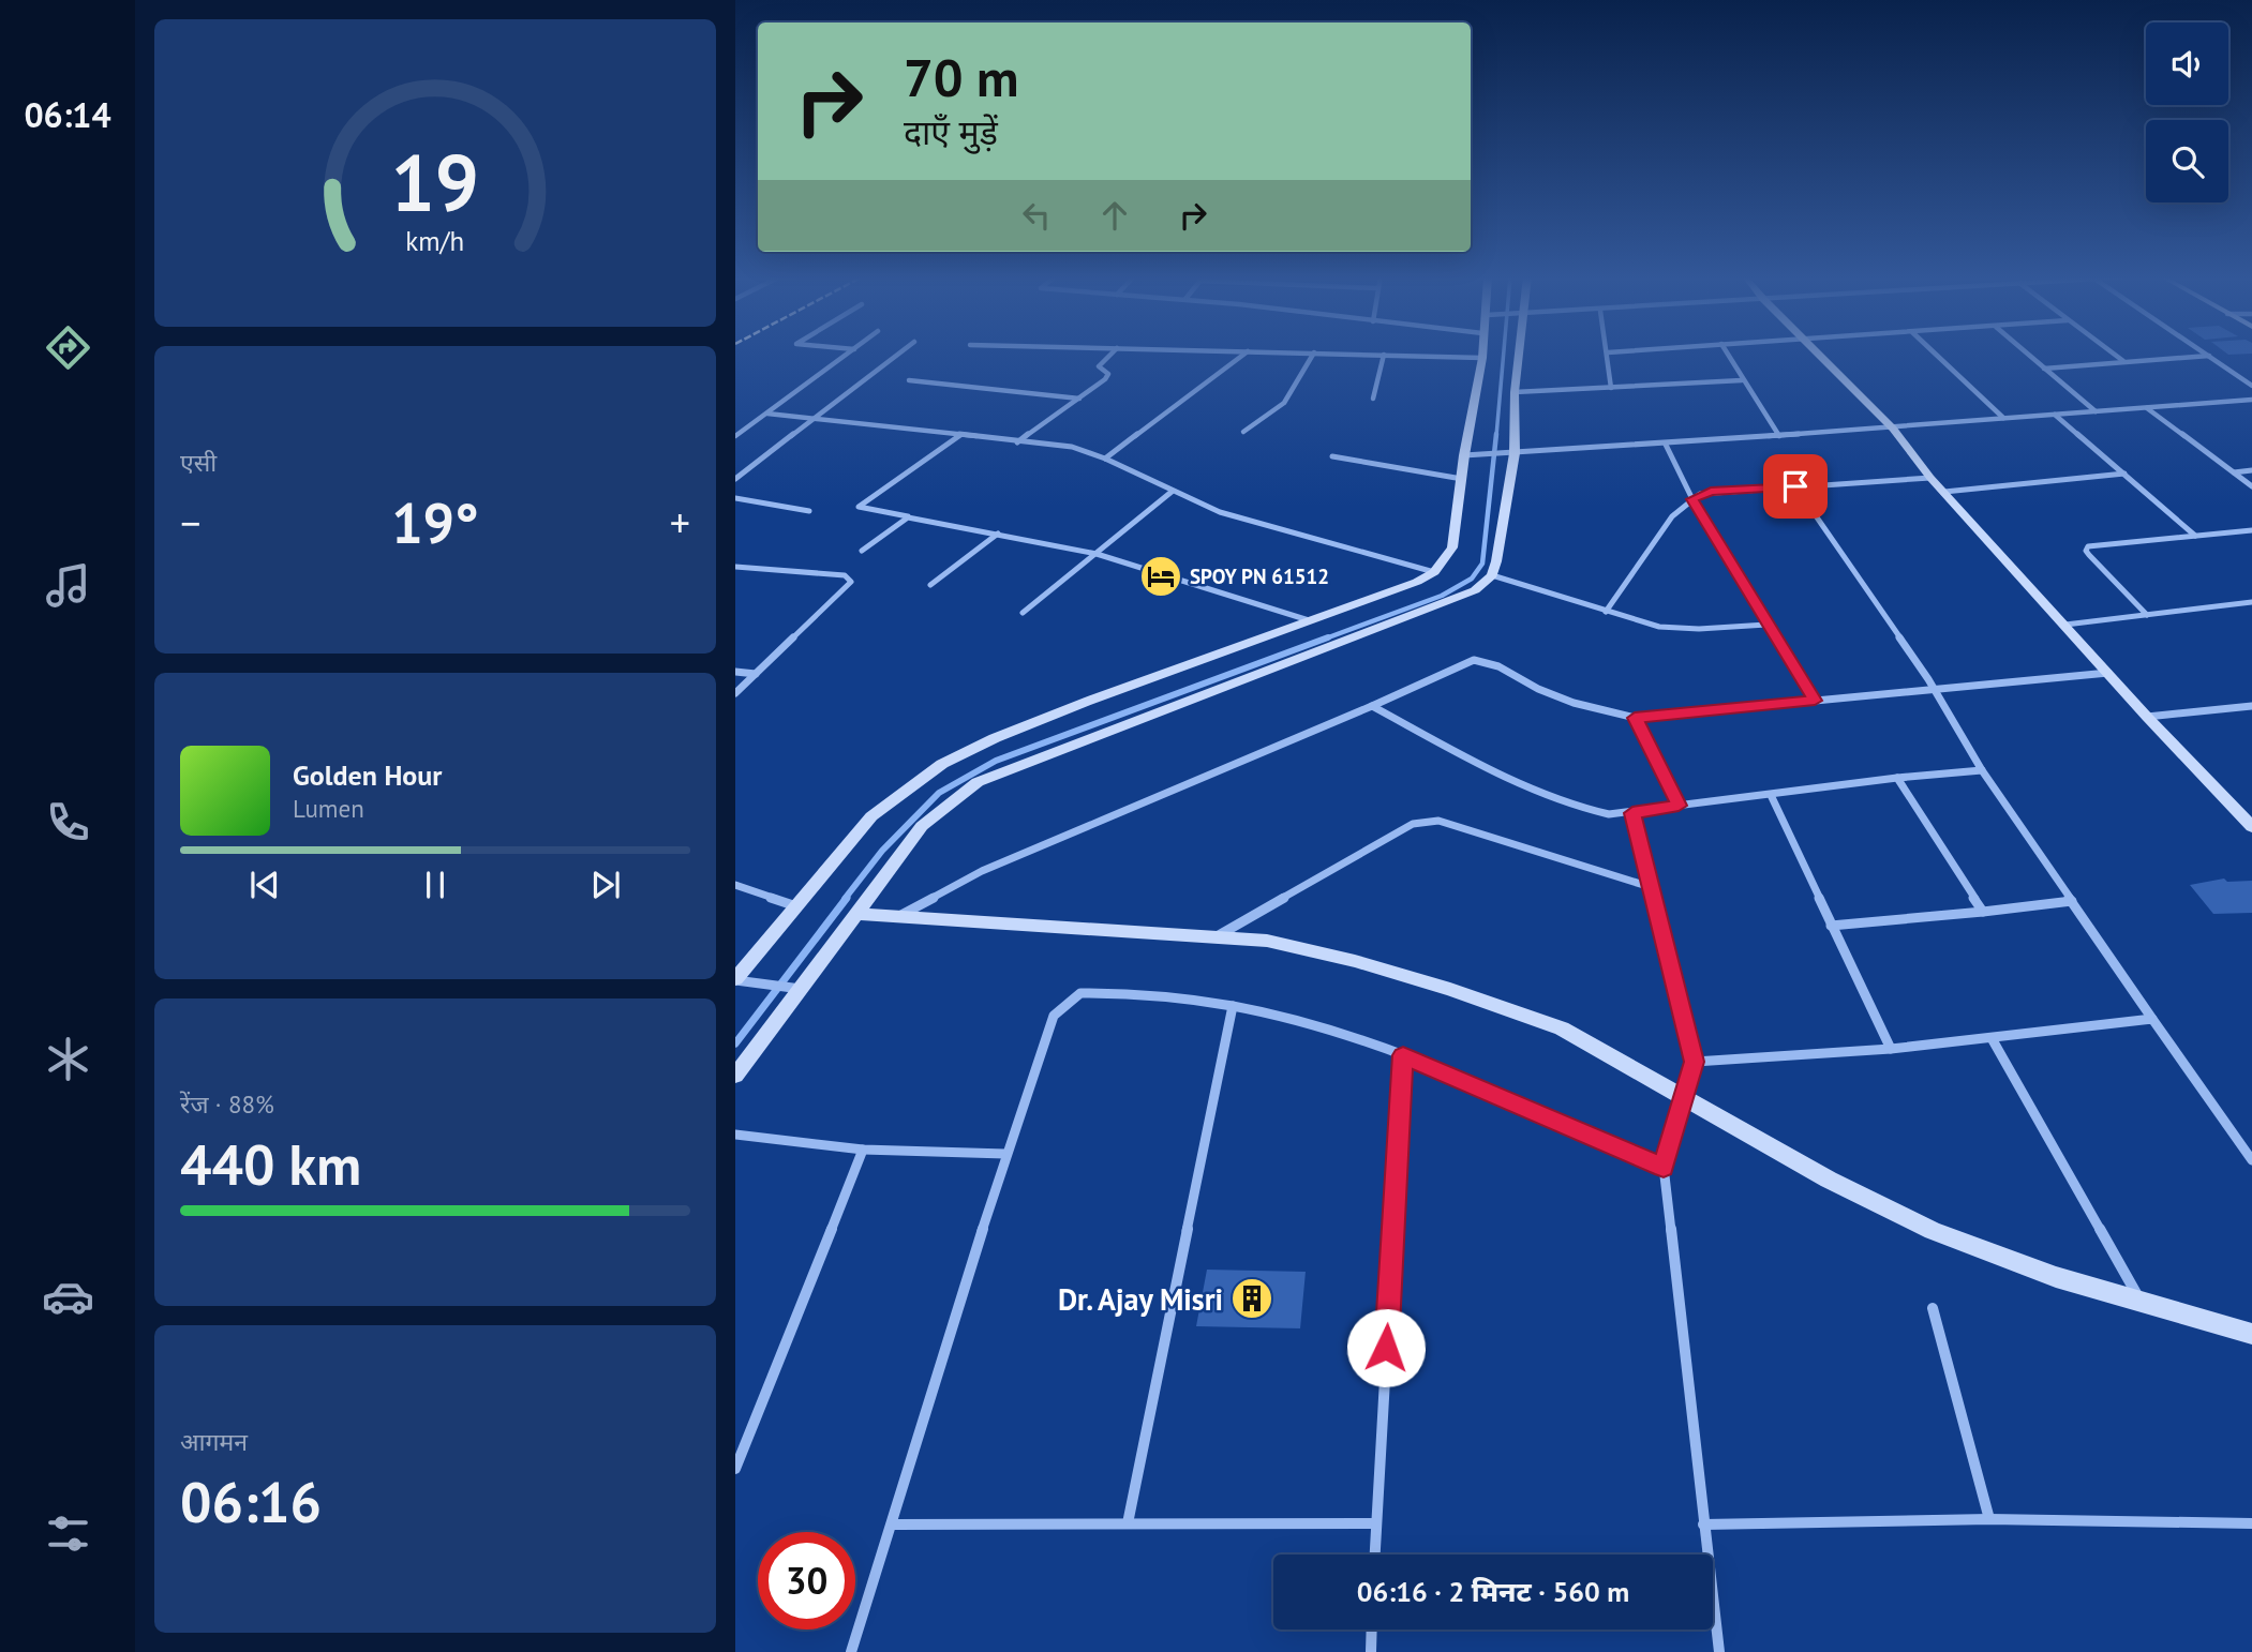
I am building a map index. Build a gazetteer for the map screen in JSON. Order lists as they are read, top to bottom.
{
  "places": {
    "hotel": ["SPOY PN 61512"],
    "building": ["Dr. Ajay Misri"]
  },
  "page": {
    "tabs": "06:14",
    "turn": ["70 m", "दाएँ मुड़ें"],
    "tile": [
      "एसी",
      ["रेंज · 88%", "440 km"],
      ["आगमन", "06:16"]
    ],
    "heat": ["−", "19°", "+"],
    "song": ["Golden Hour", "Lumen"],
    "limit": "30",
    "trip": "06:16 · 2 मिनट · 560 m",
    "gauge": ["19", "km/h"]
  }
}
